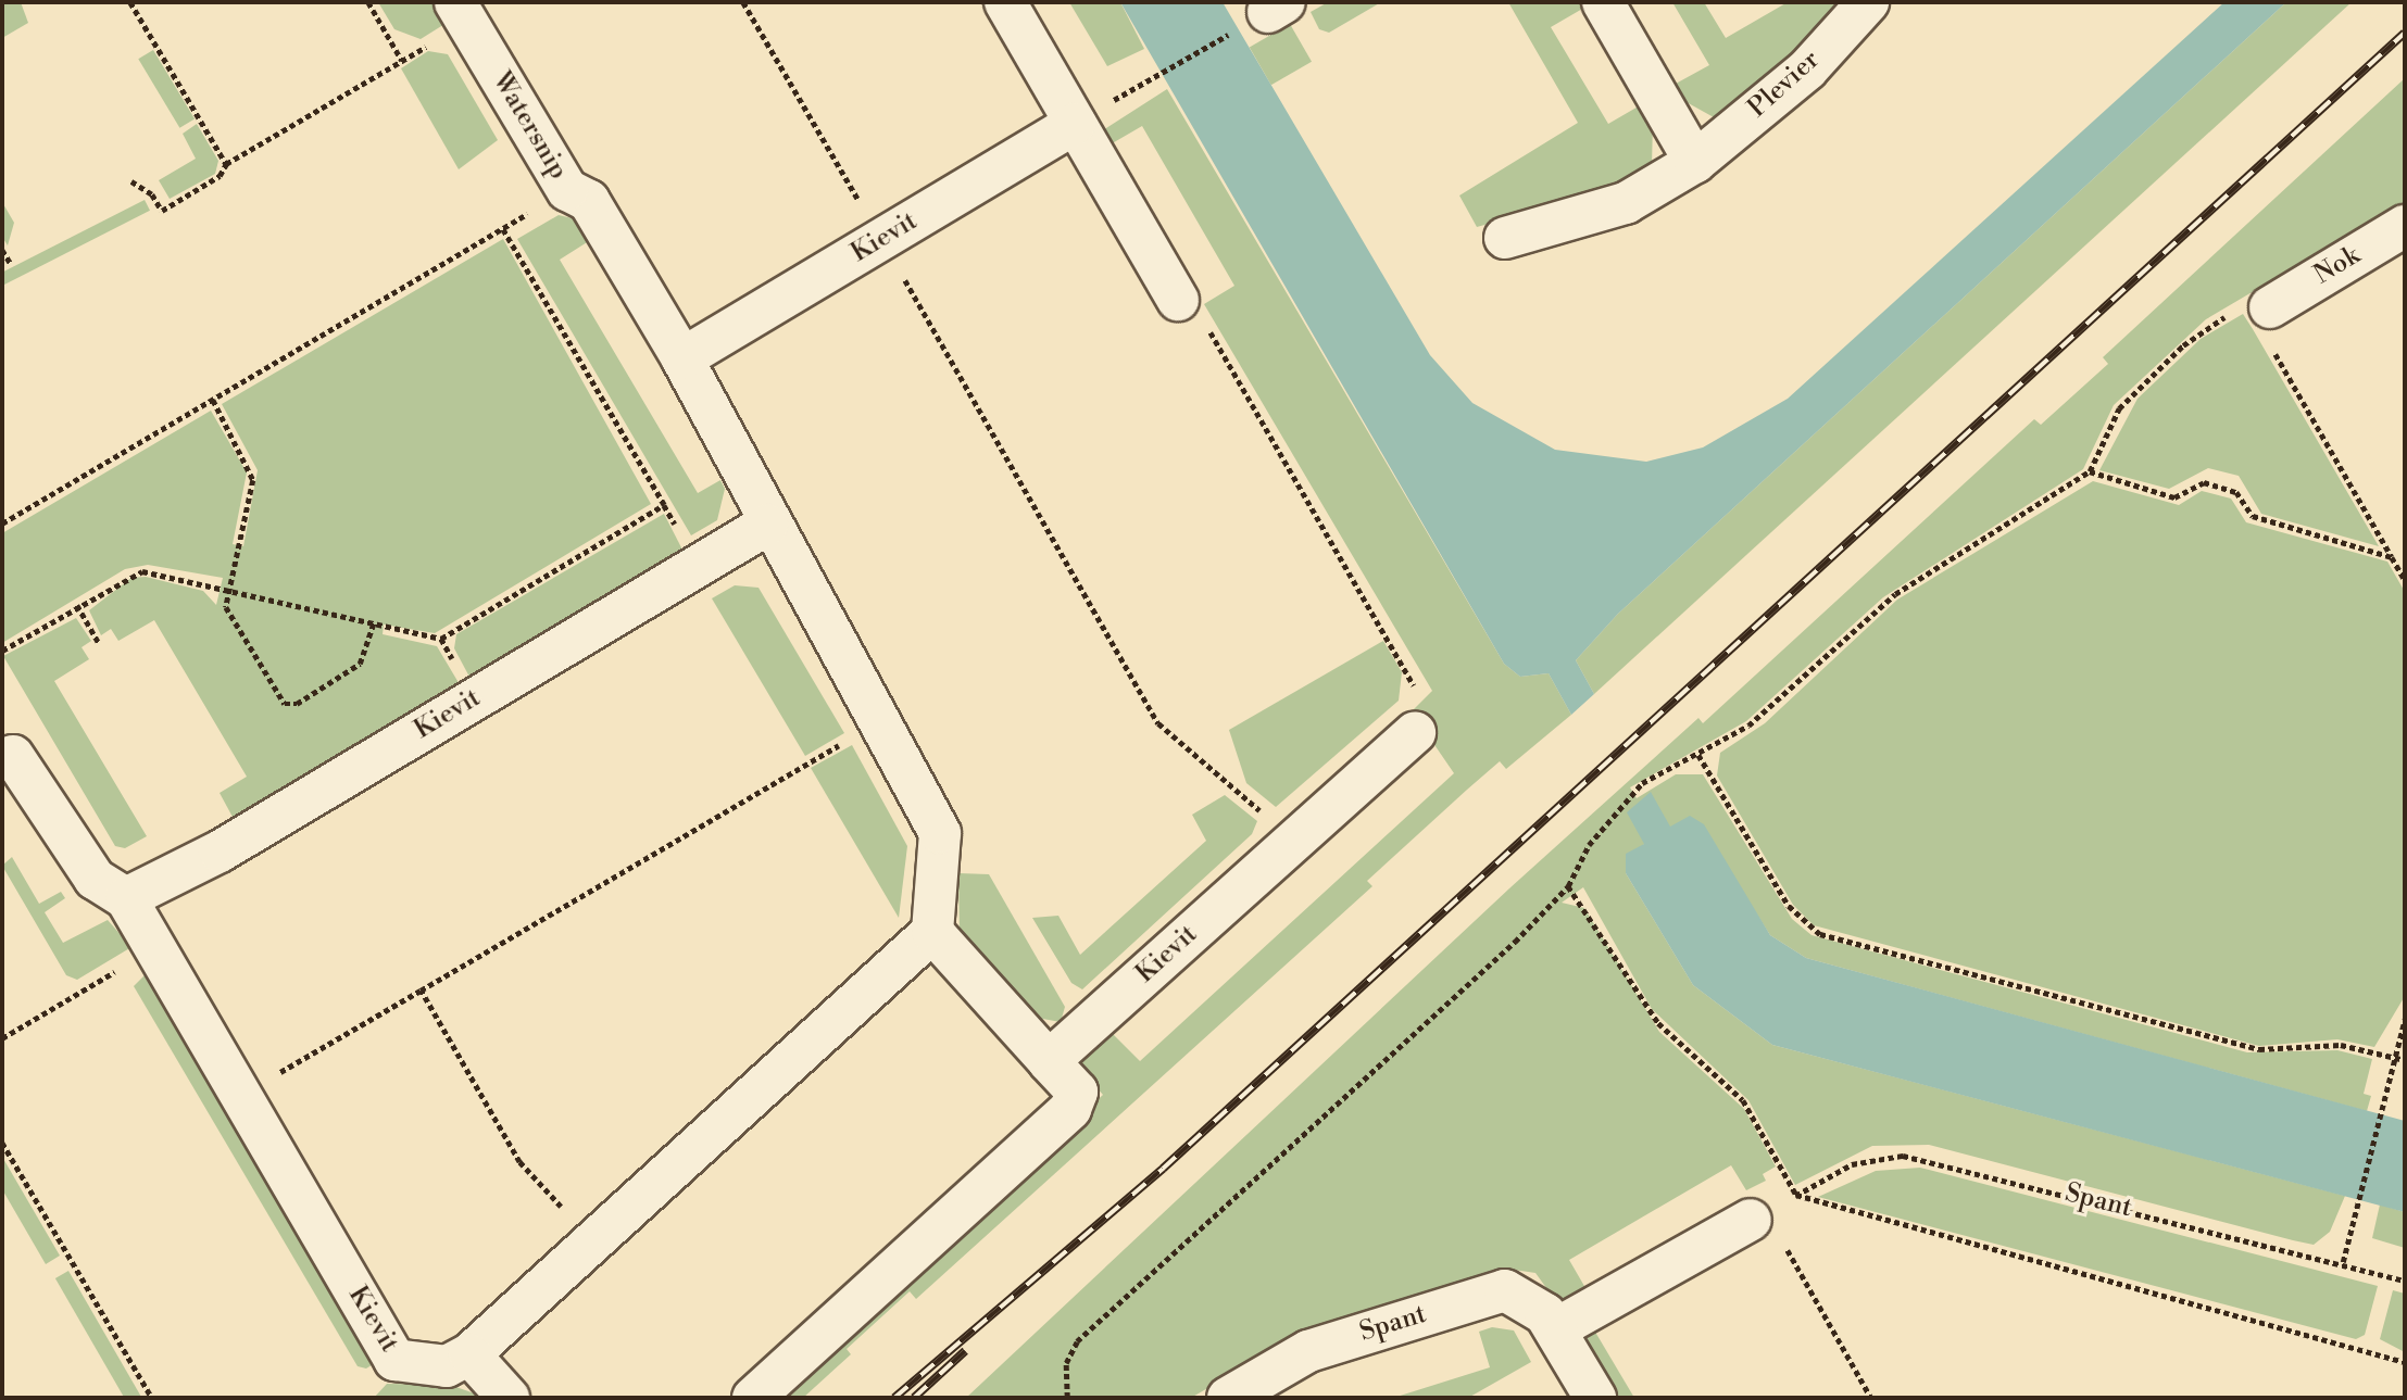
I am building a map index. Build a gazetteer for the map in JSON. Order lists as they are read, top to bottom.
{
  "streets": {
    "street": [
      "Plevier",
      "Watersnip",
      "Kievit",
      "Nok",
      "Spant"
    ]
  },
  "crossings": [
    ["Watersnip", "Kievit"]
  ]
}
